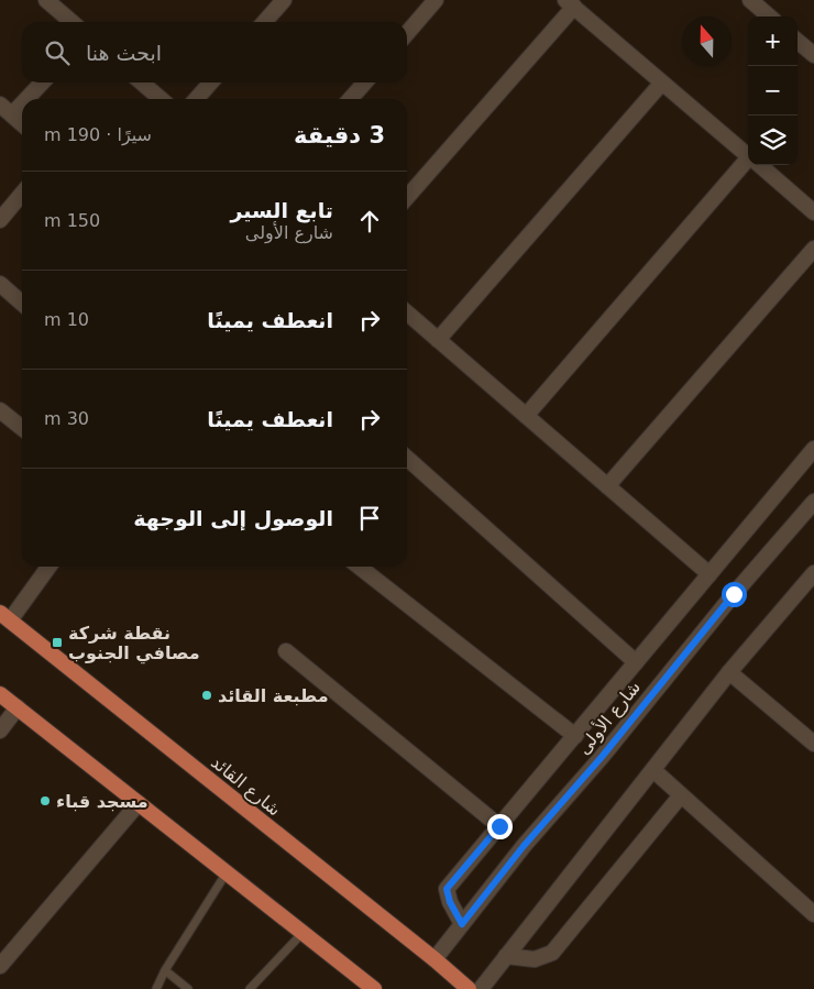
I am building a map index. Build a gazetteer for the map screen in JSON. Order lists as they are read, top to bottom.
{
  "streets": {
    "main road": ["شارع القائد"],
    "street": ["شارع الأولى"]
  },
  "crossings": [
    ["شارع الأولى", "شارع القائد"]
  ],
  "places": {
    "transit": ["نقطة شركة مصافي الجنوب"],
    "other": ["مطبعة القائد", "مسجد قباء"]
  },
  "north": "top",
  "page": {
    "map_buttons": ["+", "−"],
    "search": "ابحث هنا",
    "heading": ["3 دقيقة", "سيرًا · 190 m"],
    "list": [
      ["تابع السير", "شارع الأولى", "150 m"],
      ["انعطف يمينًا", "10 m"],
      ["انعطف يمينًا", "30 m"],
      "الوصول إلى الوجهة"
    ]
  }
}
